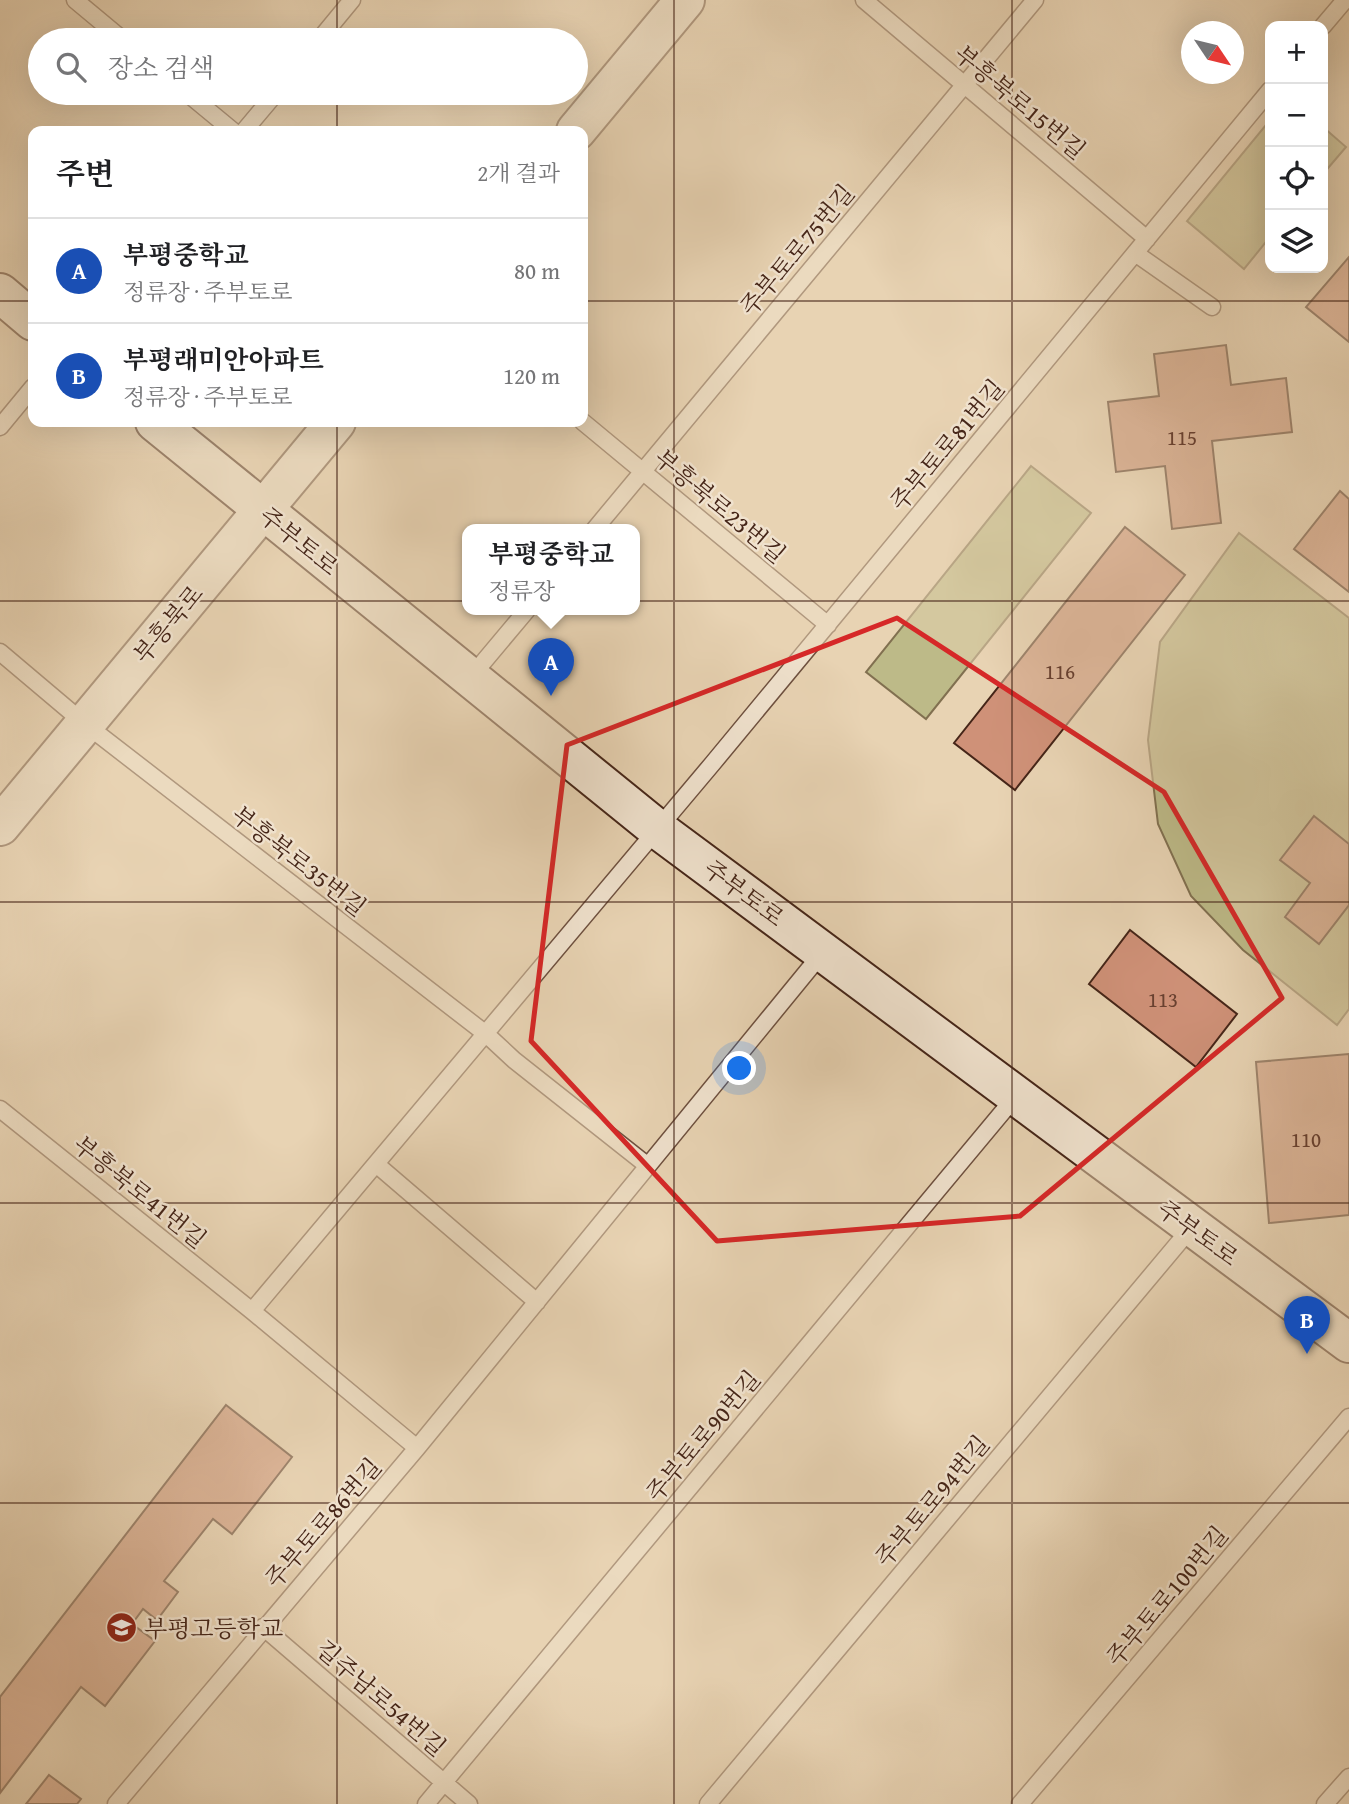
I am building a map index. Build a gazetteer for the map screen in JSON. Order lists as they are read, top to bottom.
{
  "streets": {
    "main road": ["주부토로", "부흥북로"],
    "lane": [
      "부흥북로15번길",
      "주부토로75번길",
      "주부토로81번길",
      "부흥북로23번길",
      "부흥북로35번길",
      "부흥북로41번길",
      "주부토로90번길",
      "주부토로94번길",
      "주부토로86번길",
      "주부토로100번길",
      "길주남로54번길"
    ]
  },
  "crossings": [
    ["부흥북로15번길", "주부토로75번길"],
    ["부흥북로15번길", "주부토로81번길"],
    ["주부토로75번길", "부흥북로23번길"],
    ["주부토로81번길", "부흥북로23번길"],
    ["주부토로81번길", "주부토로"],
    ["주부토로81번길", "부흥북로35번길"],
    ["주부토로", "부흥북로"],
    ["주부토로", "주부토로90번길"],
    ["주부토로", "주부토로94번길"],
    ["주부토로", "주부토로86번길"],
    ["부흥북로", "부흥북로35번길"],
    ["부흥북로35번길", "주부토로86번길"],
    ["부흥북로41번길", "주부토로86번길"],
    ["주부토로90번길", "길주남로54번길"],
    ["주부토로86번길", "길주남로54번길"]
  ],
  "places": {
    "school or university": ["부평고등학교"]
  },
  "house_numbers": [
    "115",
    "116",
    "113",
    "110"
  ],
  "north": "bottom right",
  "page": {
    "map_buttons": ["+", "−"],
    "search": "장소 검색",
    "heading": ["주변", "2개 결과"],
    "list": [
      {
        "mark": "A",
        "name": "부평중학교",
        "note": "정류장 · 주부토로",
        "value": "80 m"
      },
      {
        "mark": "B",
        "name": "부평래미안아파트",
        "note": "정류장 · 주부토로",
        "value": "120 m"
      }
    ],
    "popup": ["부평중학교", "정류장"],
    "pins": ["A", "B"]
  }
}
